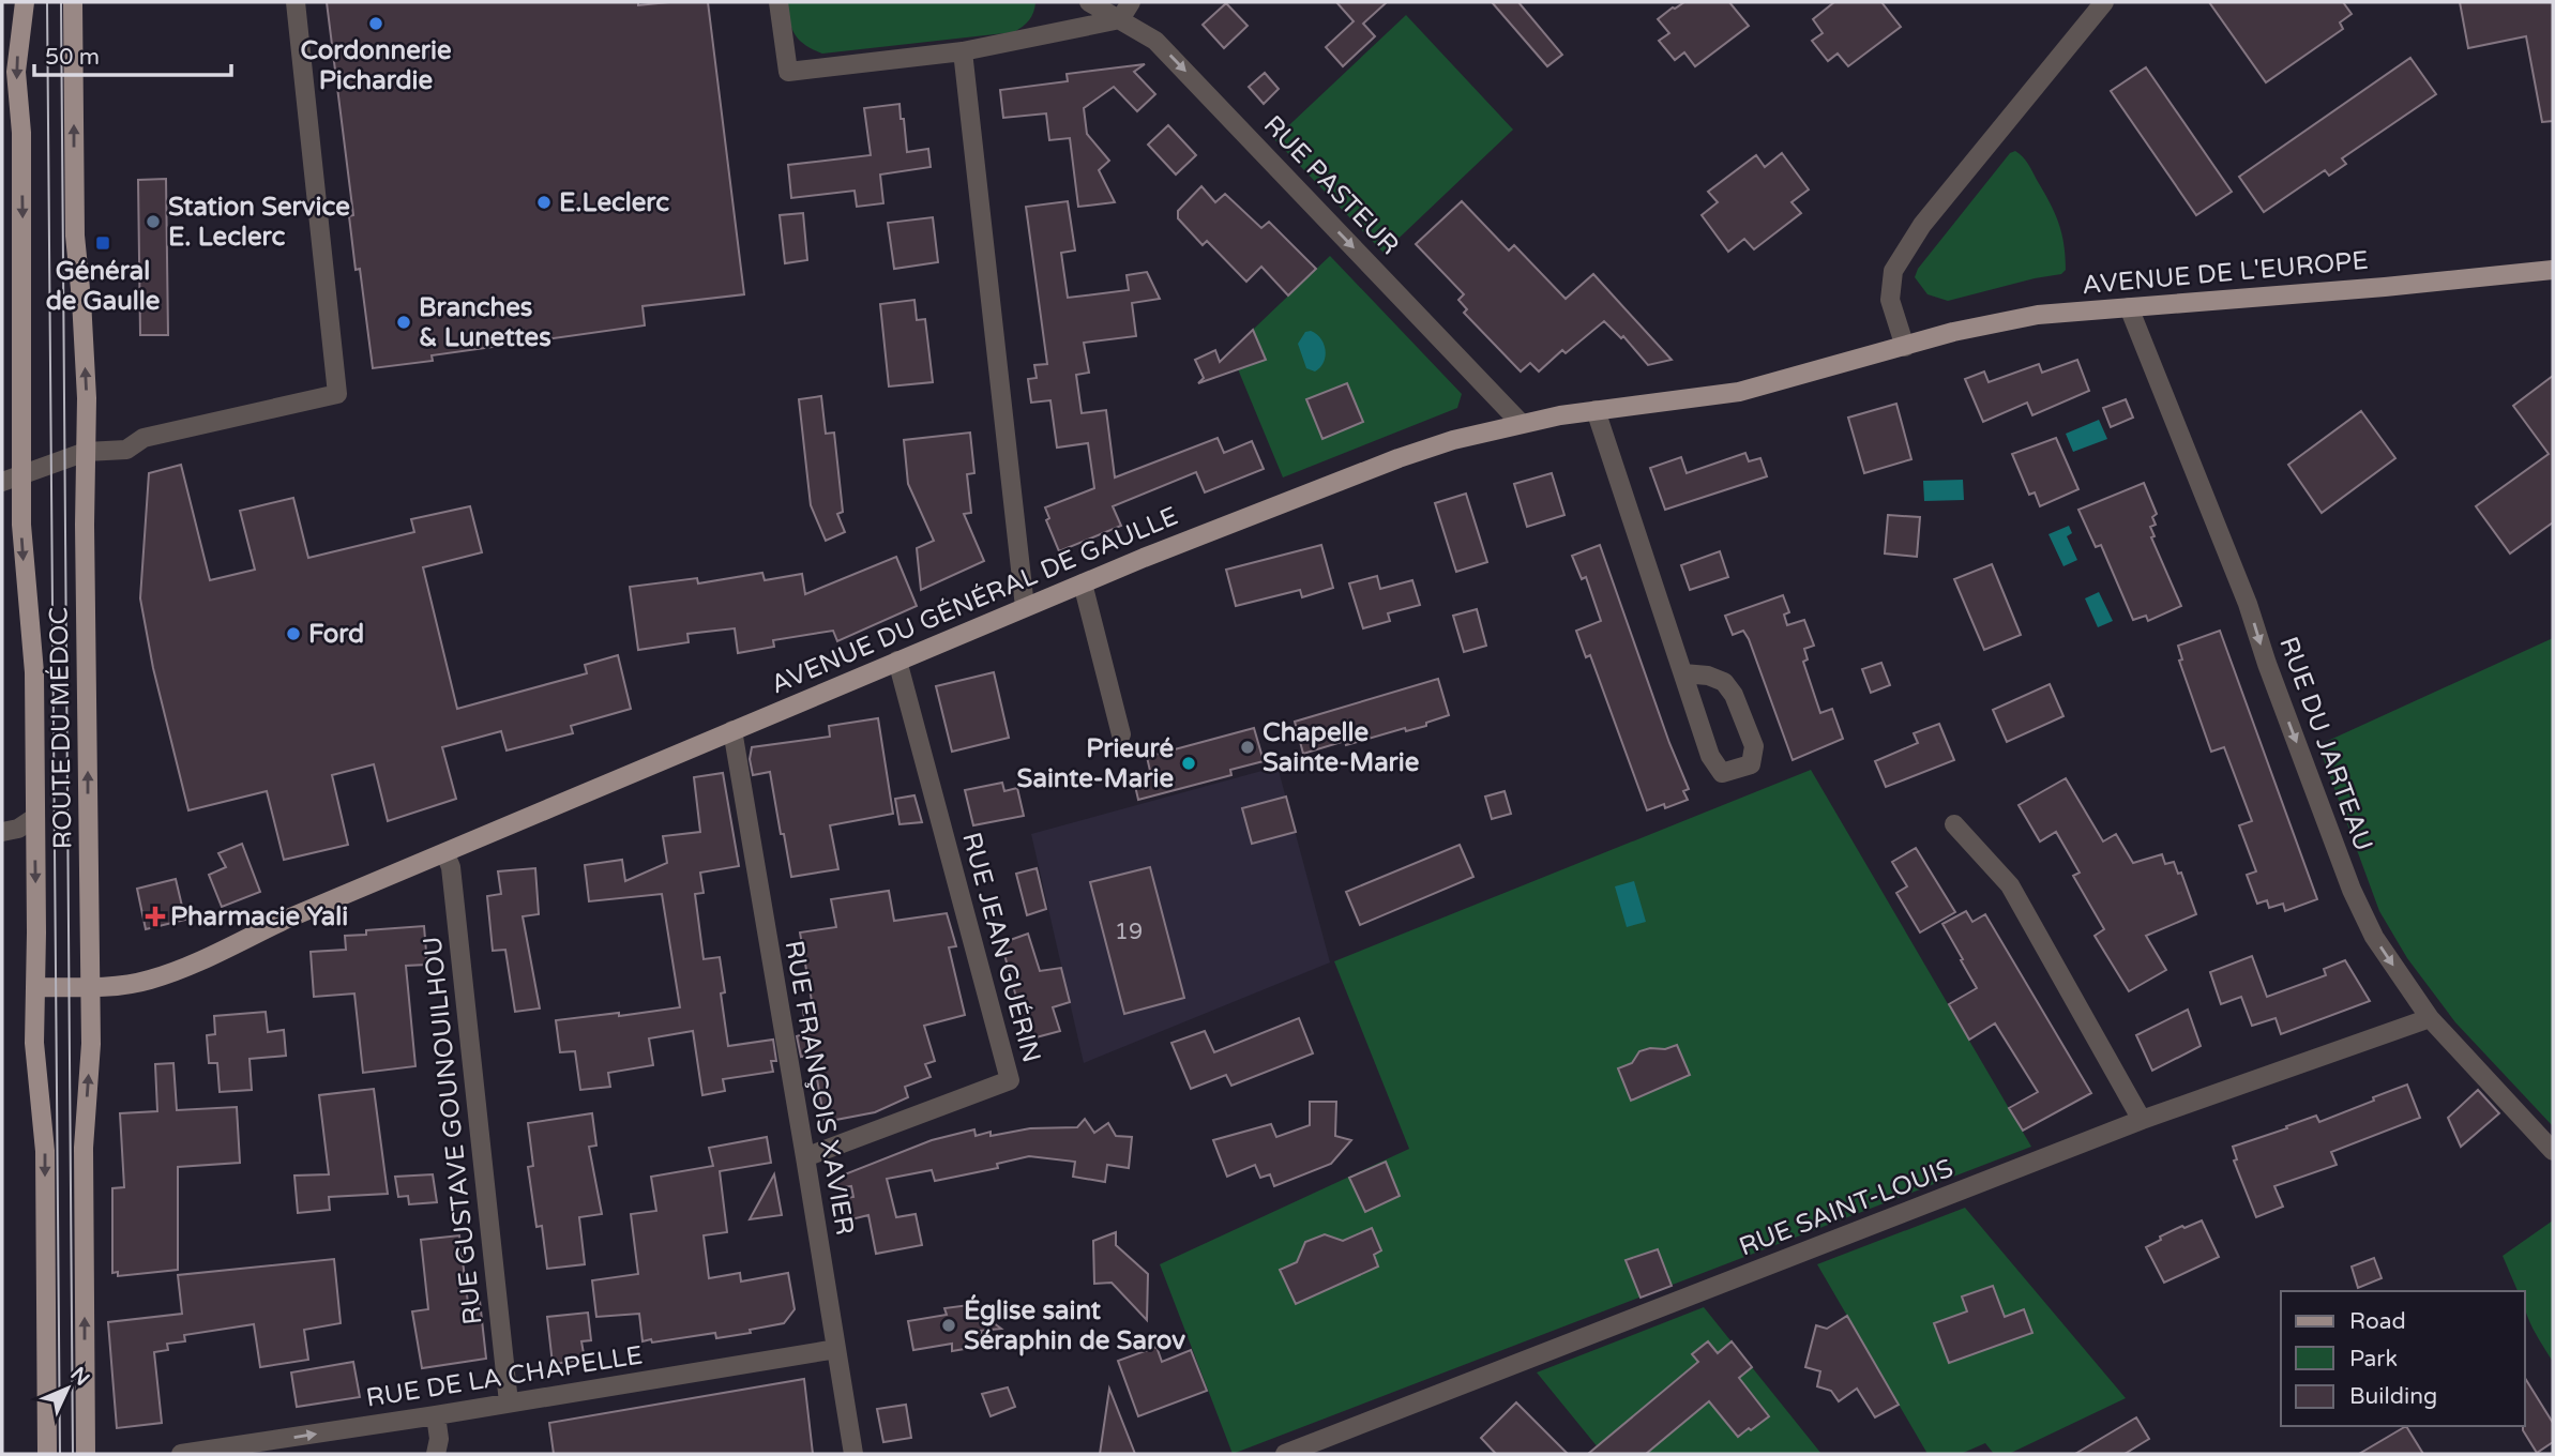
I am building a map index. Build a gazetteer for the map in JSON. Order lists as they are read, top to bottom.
{
  "streets": {
    "main road": ["AVENUE DE L'EUROPE", "AVENUE DU GÉNÉRAL DE GAULLE", "ROUTE DU MÉDOC"],
    "street": [
      "RUE PASTEUR",
      "RUE DU JARTEAU",
      "RUE JEAN GUÉRIN",
      "RUE FRANÇOIS XAVIER",
      "RUE GUSTAVE GOUNOUILHOU",
      "RUE SAINT-LOUIS",
      "RUE DE LA CHAPELLE"
    ]
  },
  "crossings": [
    ["RUE PASTEUR", "AVENUE DU GÉNÉRAL DE GAULLE"],
    ["AVENUE DE L'EUROPE", "AVENUE DU GÉNÉRAL DE GAULLE"],
    ["AVENUE DE L'EUROPE", "RUE DU JARTEAU"],
    ["AVENUE DU GÉNÉRAL DE GAULLE", "ROUTE DU MÉDOC"],
    ["AVENUE DU GÉNÉRAL DE GAULLE", "RUE JEAN GUÉRIN"],
    ["AVENUE DU GÉNÉRAL DE GAULLE", "RUE FRANÇOIS XAVIER"],
    ["AVENUE DU GÉNÉRAL DE GAULLE", "RUE GUSTAVE GOUNOUILHOU"],
    ["RUE DU JARTEAU", "RUE SAINT-LOUIS"],
    ["RUE JEAN GUÉRIN", "RUE FRANÇOIS XAVIER"],
    ["RUE FRANÇOIS XAVIER", "RUE DE LA CHAPELLE"],
    ["RUE GUSTAVE GOUNOUILHOU", "RUE DE LA CHAPELLE"]
  ],
  "one_way": ["RUE PASTEUR", "RUE DU JARTEAU", "RUE DE LA CHAPELLE"],
  "places": {
    "other": [
      "Cordonnerie Pichardie",
      "E.Leclerc",
      "Station Service E. Leclerc",
      "Branches & Lunettes",
      "Ford",
      "Chapelle Sainte-Marie",
      "Prieuré Sainte-Marie",
      "Église saint Séraphin de Sarov"
    ],
    "transit": ["Général de Gaulle"],
    "health": ["Pharmacie Yali"]
  },
  "house_numbers": ["19"],
  "legend": ["Road", "Park", "Building"],
  "scale_bar": "50 m",
  "north": "top right"
}
